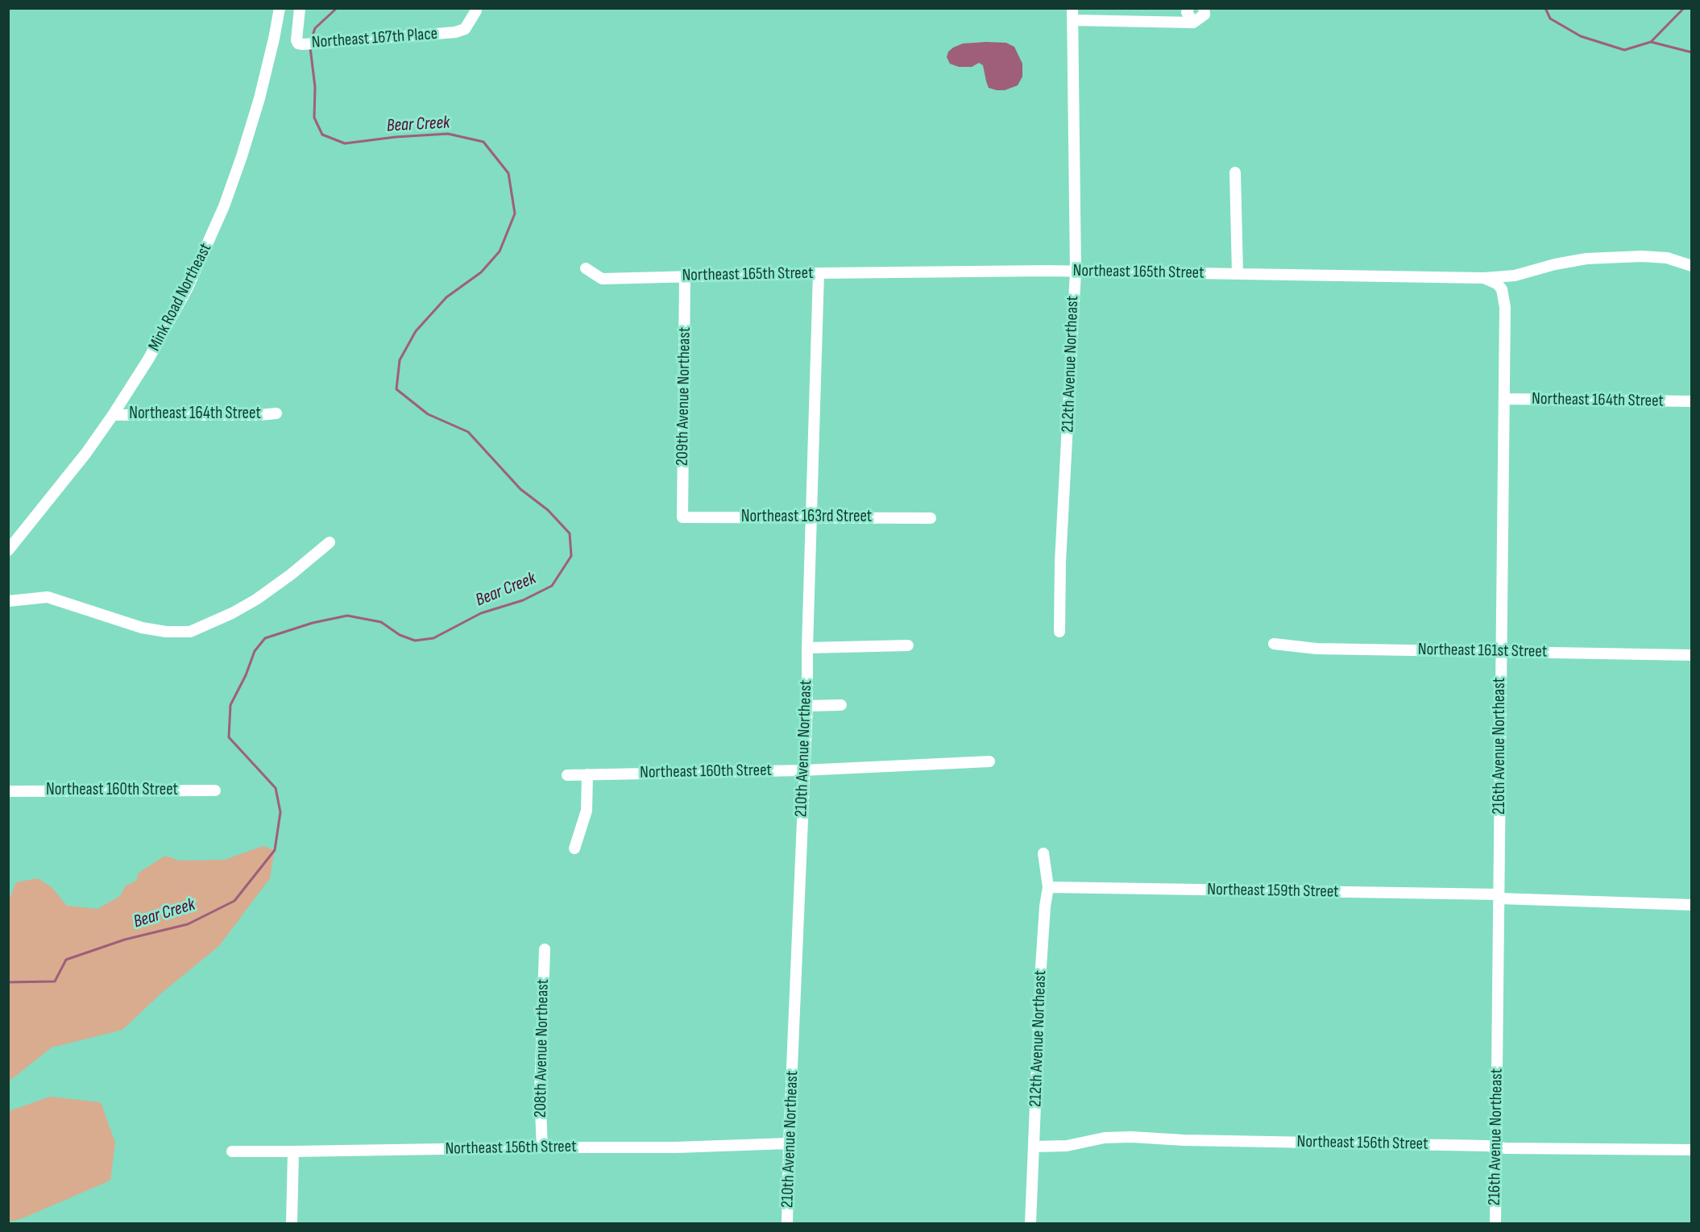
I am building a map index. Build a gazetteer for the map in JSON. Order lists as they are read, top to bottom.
{
  "streets": {
    "street": [
      "Northeast 167th Place",
      "Northeast 165th Street",
      "Mink Road Northeast",
      "212th Avenue Northeast",
      "209th Avenue Northeast",
      "Northeast 164th Street",
      "Northeast 163rd Street",
      "Northeast 161st Street",
      "216th Avenue Northeast",
      "210th Avenue Northeast",
      "Northeast 160th Street",
      "Northeast 159th Street",
      "208th Avenue Northeast",
      "Northeast 156th Street"
    ]
  },
  "crossings": [
    ["Northeast 165th Street", "212th Avenue Northeast"],
    ["Northeast 165th Street", "209th Avenue Northeast"],
    ["Northeast 165th Street", "216th Avenue Northeast"],
    ["Northeast 165th Street", "210th Avenue Northeast"],
    ["Mink Road Northeast", "Northeast 164th Street"],
    ["212th Avenue Northeast", "Northeast 159th Street"],
    ["212th Avenue Northeast", "Northeast 156th Street"],
    ["209th Avenue Northeast", "Northeast 163rd Street"],
    ["Northeast 164th Street", "216th Avenue Northeast"],
    ["Northeast 163rd Street", "210th Avenue Northeast"],
    ["Northeast 161st Street", "216th Avenue Northeast"],
    ["216th Avenue Northeast", "Northeast 159th Street"],
    ["216th Avenue Northeast", "Northeast 156th Street"],
    ["210th Avenue Northeast", "Northeast 160th Street"],
    ["210th Avenue Northeast", "Northeast 156th Street"],
    ["208th Avenue Northeast", "Northeast 156th Street"]
  ],
  "water": ["Bear Creek"]
}
